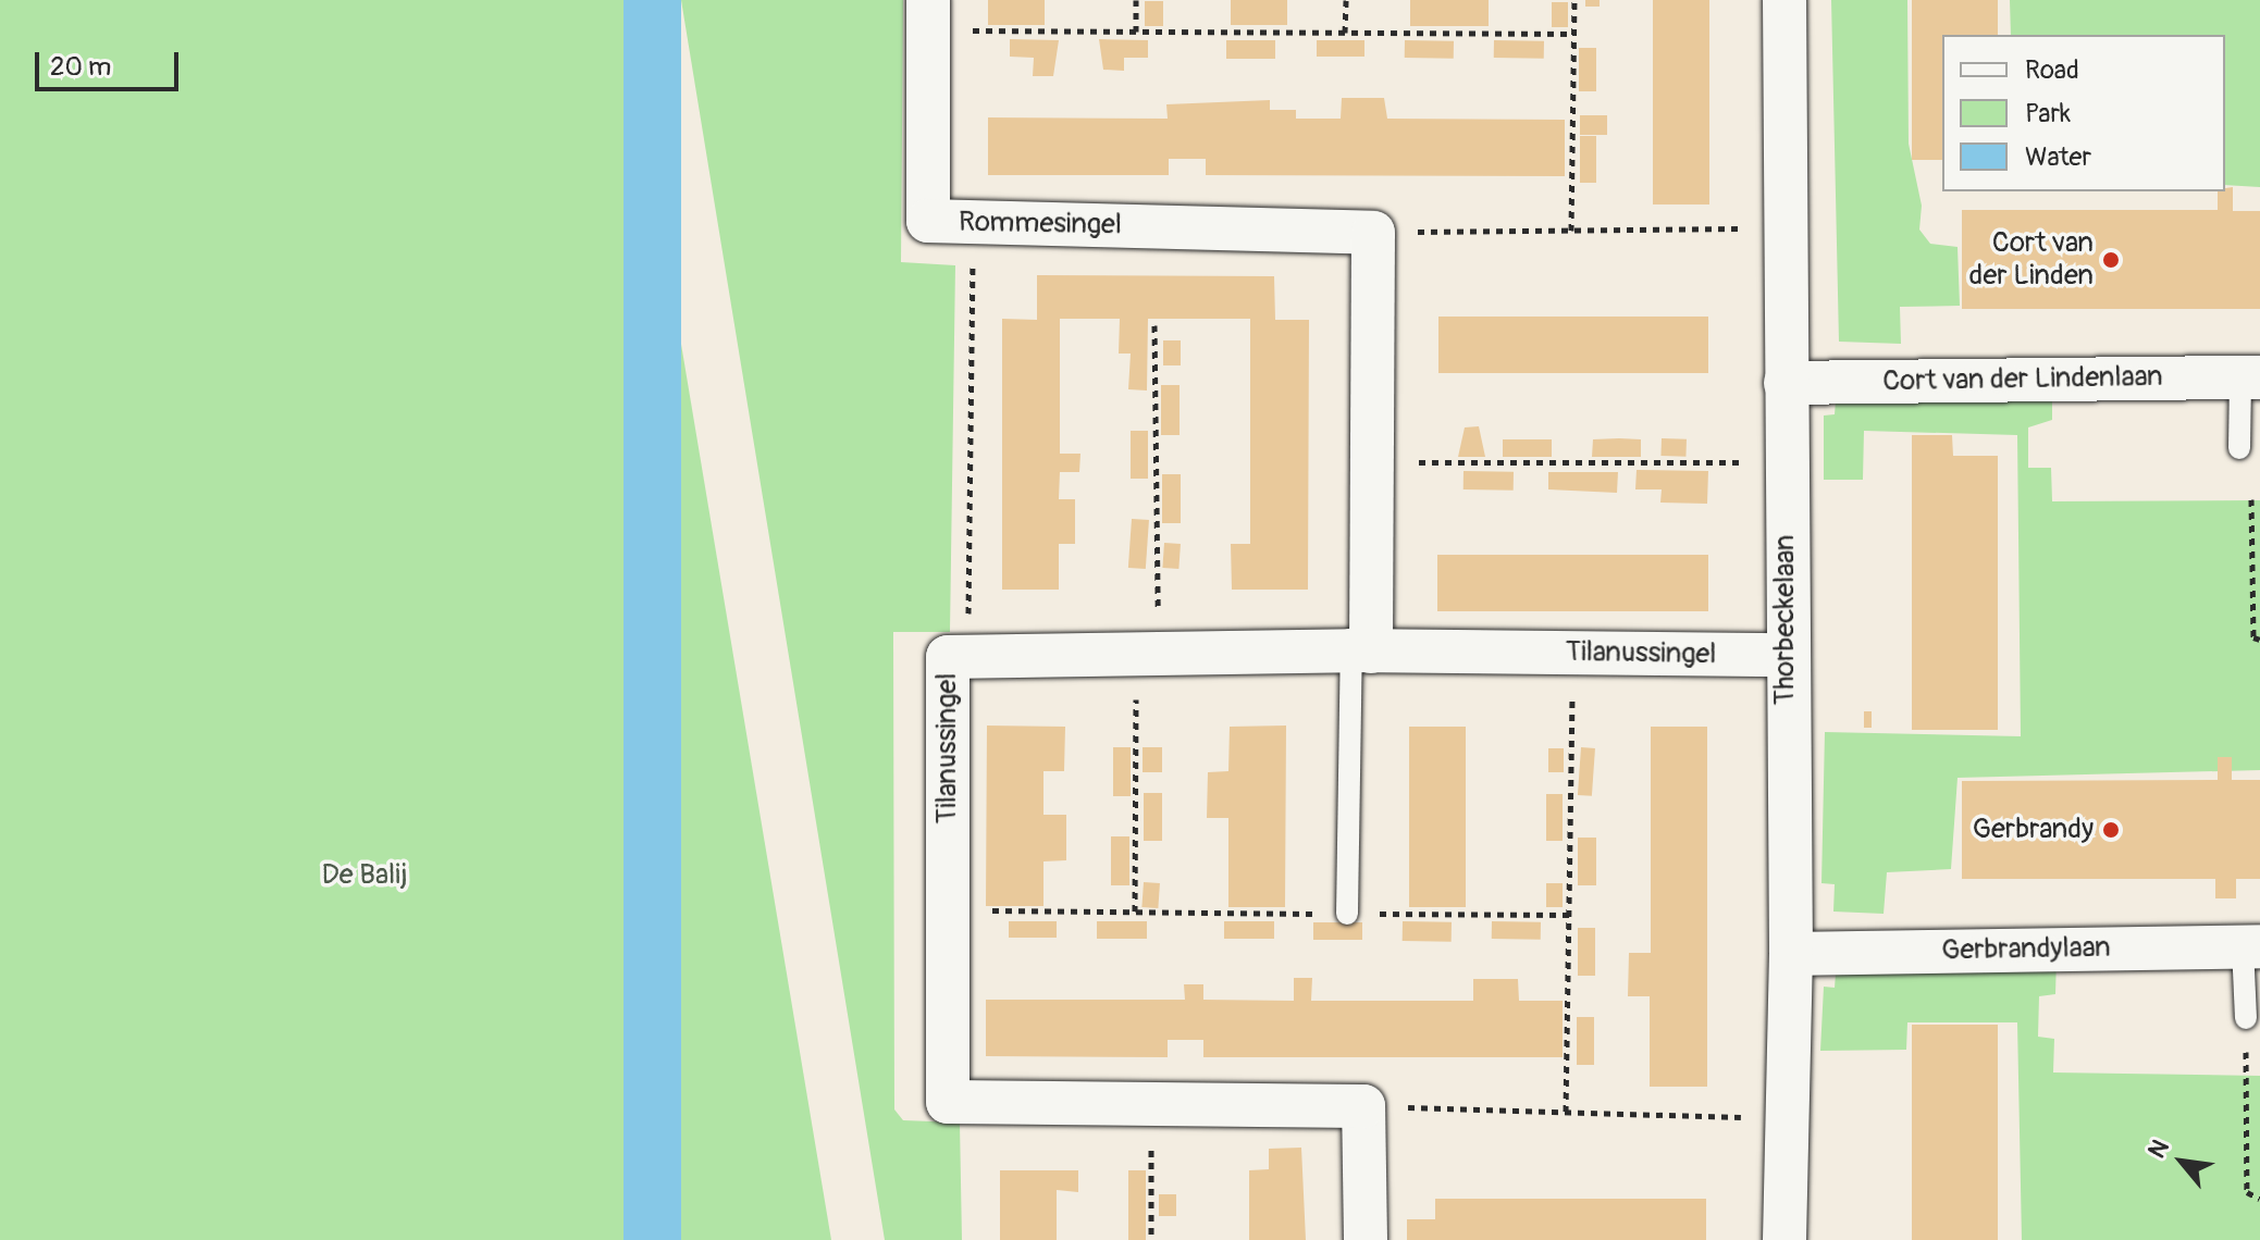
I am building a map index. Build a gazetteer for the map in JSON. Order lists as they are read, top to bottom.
{
  "streets": {
    "street": [
      "Rommesingel",
      "Cort van der Lindenlaan",
      "Thorbeckelaan",
      "Tilanussingel",
      "Gerbrandylaan"
    ]
  },
  "crossings": [
    ["Cort van der Lindenlaan", "Thorbeckelaan"],
    ["Thorbeckelaan", "Tilanussingel"],
    ["Thorbeckelaan", "Gerbrandylaan"]
  ],
  "parks": ["De Balij"],
  "places": ["Cort van der Linden", "Gerbrandy"],
  "legend": ["Road", "Park", "Water"],
  "scale_bar": "20 m",
  "north": "top left"
}
